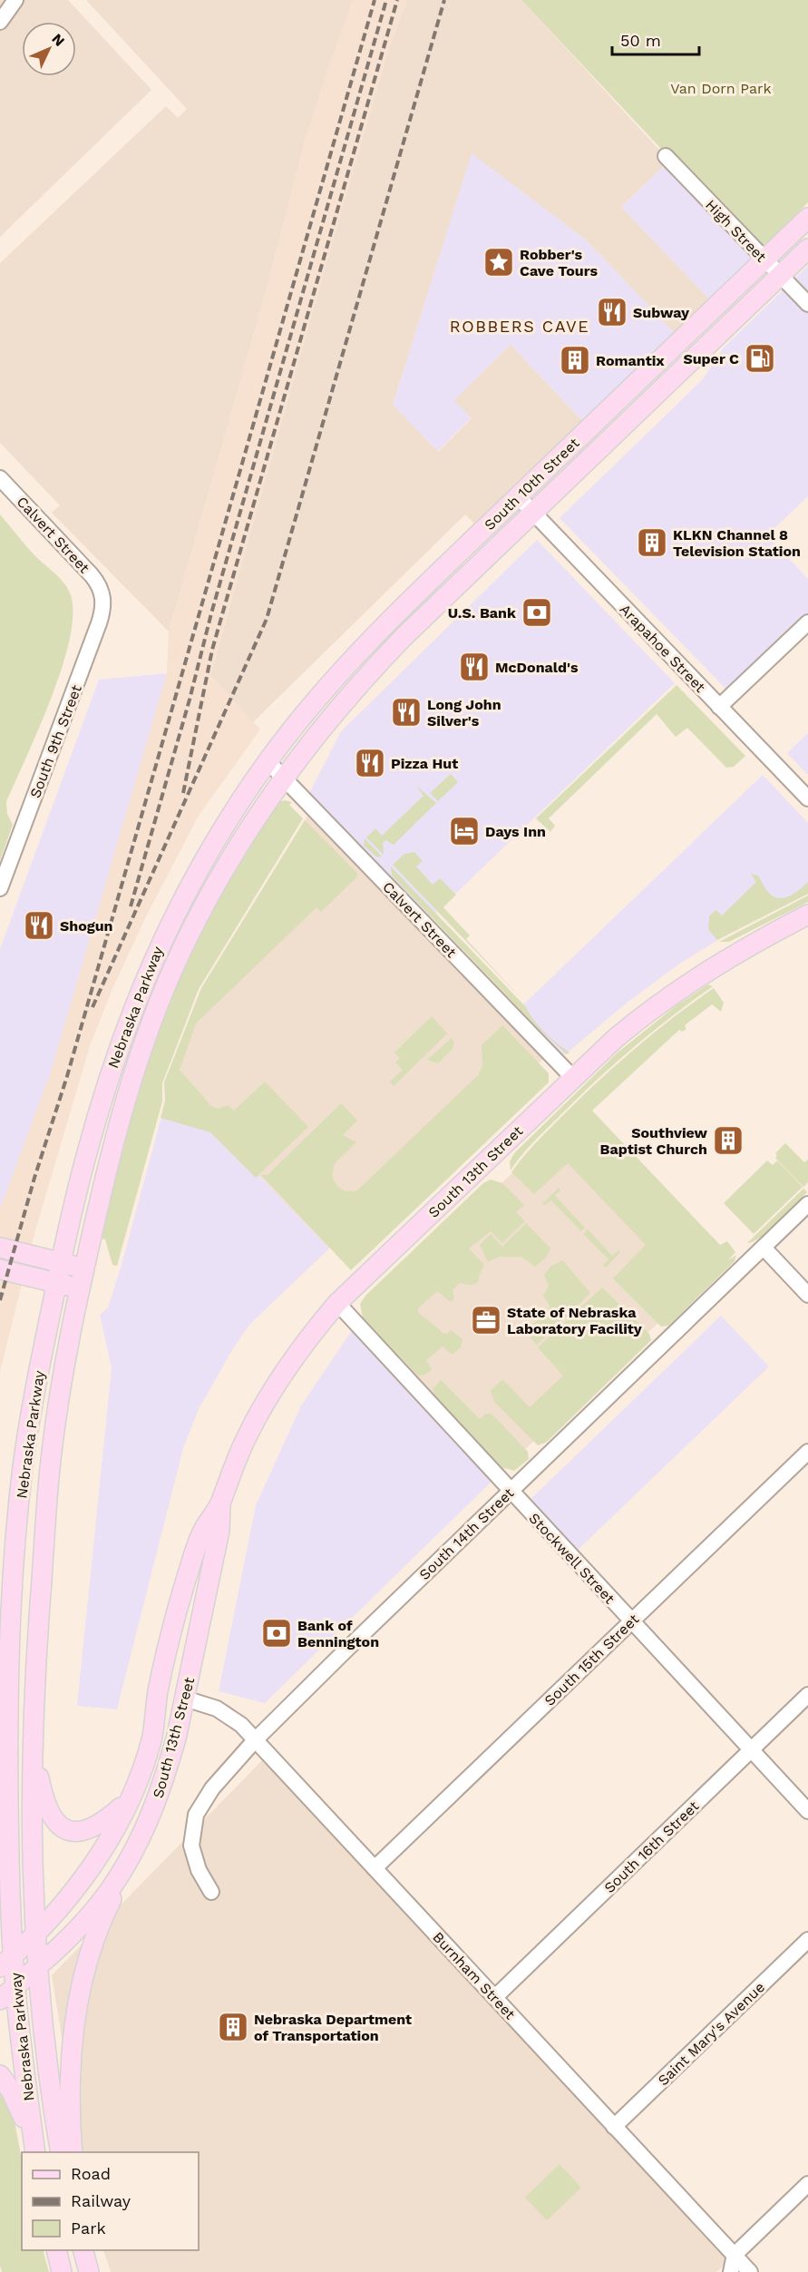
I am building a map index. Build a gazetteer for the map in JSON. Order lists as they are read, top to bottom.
{
  "streets": {
    "main road": ["South 10th Street", "Nebraska Parkway", "South 13th Street"],
    "street": [
      "High Street",
      "Calvert Street",
      "Arapahoe Street",
      "South 9th Street",
      "South 14th Street",
      "Stockwell Street",
      "South 15th Street",
      "South 16th Street",
      "Burnham Street",
      "Saint Mary's Avenue"
    ]
  },
  "crossings": [
    ["High Street", "South 10th Street"],
    ["South 10th Street", "Calvert Street"],
    ["South 10th Street", "Arapahoe Street"],
    ["South 10th Street", "Nebraska Parkway"],
    ["Calvert Street", "South 9th Street"],
    ["Calvert Street", "Nebraska Parkway"],
    ["Calvert Street", "South 13th Street"],
    ["Nebraska Parkway", "South 13th Street"],
    ["South 13th Street", "Stockwell Street"],
    ["South 13th Street", "Burnham Street"],
    ["South 14th Street", "Stockwell Street"],
    ["South 14th Street", "Burnham Street"],
    ["Stockwell Street", "South 15th Street"],
    ["Stockwell Street", "South 16th Street"],
    ["South 15th Street", "Burnham Street"],
    ["South 16th Street", "Burnham Street"],
    ["Burnham Street", "Saint Mary's Avenue"]
  ],
  "districts": ["ROBBERS CAVE"],
  "parks": ["Van Dorn Park"],
  "places": {
    "place": ["Robber's Cave Tours"],
    "restaurant": [
      "Subway",
      "McDonald's",
      "Long John Silver's",
      "Pizza Hut",
      "Shogun"
    ],
    "fuel station": ["Super C"],
    "building": [
      "Romantix",
      "KLKN Channel 8 Television Station",
      "Southview Baptist Church",
      "Nebraska Department of Transportation"
    ],
    "bank": ["U.S. Bank", "Bank of Bennington"],
    "hotel": ["Days Inn"],
    "office": ["State of Nebraska Laboratory Facility"]
  },
  "legend": ["Road", "Railway", "Park"],
  "scale_bar": "50 m",
  "north": "top right"
}
